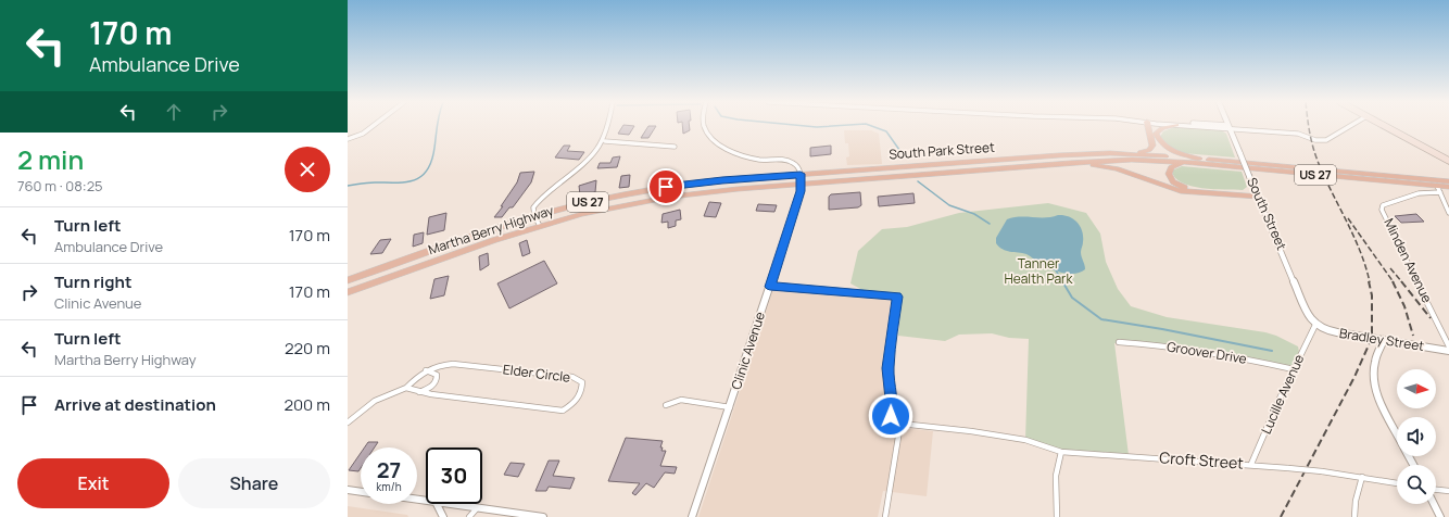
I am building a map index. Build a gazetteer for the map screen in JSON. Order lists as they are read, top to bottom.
{
  "streets": {
    "main road": ["South Park Street", "US 27", "Martha Berry Highway"],
    "street": [
      "South Street",
      "Minden Avenue",
      "Bradley Street",
      "Clinic Avenue",
      "Groover Drive",
      "Elder Circle",
      "Lucille Avenue",
      "Croft Street"
    ]
  },
  "crossings": [
    ["South Park Street", "Martha Berry Highway"],
    ["South Park Street", "Minden Avenue"],
    ["South Park Street", "Clinic Avenue"],
    ["South Street", "Bradley Street"],
    ["South Street", "Lucille Avenue"],
    ["Martha Berry Highway", "Clinic Avenue"],
    ["Bradley Street", "Lucille Avenue"],
    ["Groover Drive", "Lucille Avenue"],
    ["Lucille Avenue", "Croft Street"]
  ],
  "parks": ["Tanner Health Park"],
  "north": "right",
  "page": {
    "turn": ["170 m", "Ambulance Drive"],
    "heading": ["2 min", "760 m · 08:25"],
    "list": [
      {
        "name": "Turn left",
        "note": "Ambulance Drive",
        "value": "170 m"
      },
      {
        "name": "Turn right",
        "note": "Clinic Avenue",
        "value": "170 m"
      },
      {
        "name": "Turn left",
        "note": "Martha Berry Highway",
        "value": "220 m"
      },
      {
        "name": "Arrive at destination",
        "value": "200 m"
      }
    ],
    "speed": "27 km/h",
    "limit": "30",
    "buttons": ["Exit", "Share"]
  }
}
